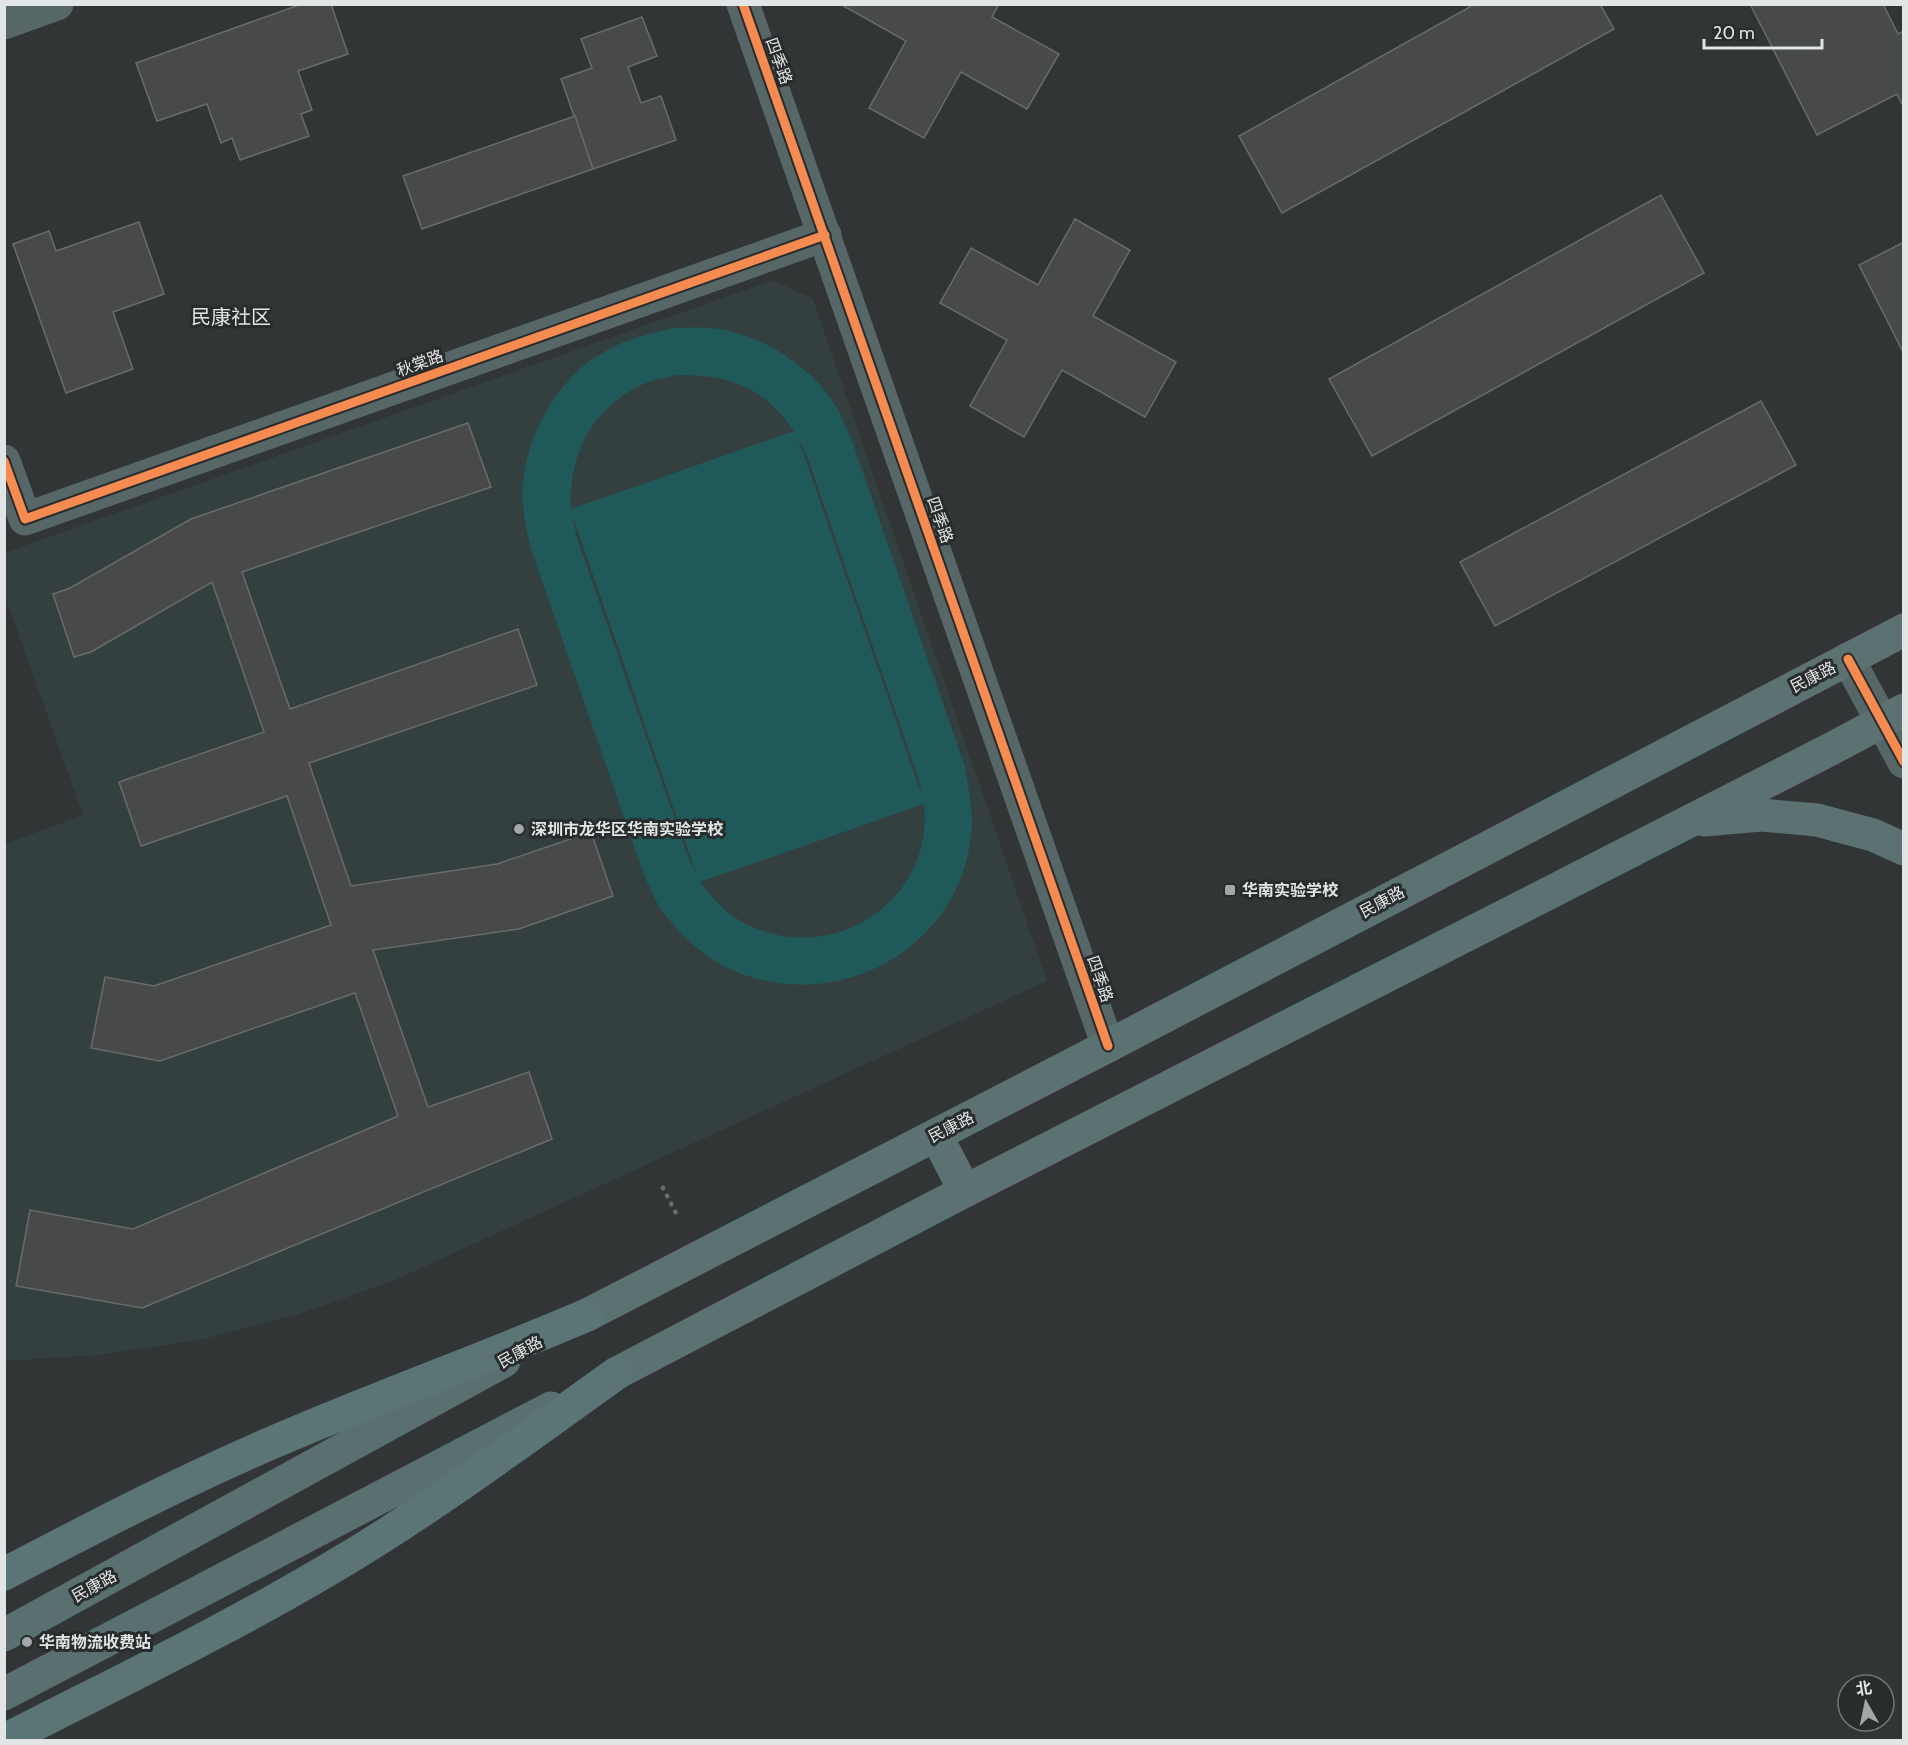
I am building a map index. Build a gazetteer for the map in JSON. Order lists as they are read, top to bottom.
{
  "streets": {
    "main road": ["民康路"],
    "street": ["四季路", "秋棠路"]
  },
  "crossings": [
    ["四季路", "秋棠路"],
    ["四季路", "民康路"]
  ],
  "districts": ["民康社区"],
  "places": {
    "other": ["深圳市龙华区华南实验学校", "华南物流收费站"],
    "transit": ["华南实验学校"]
  },
  "scale_bar": "20 m",
  "north": "top"
}
